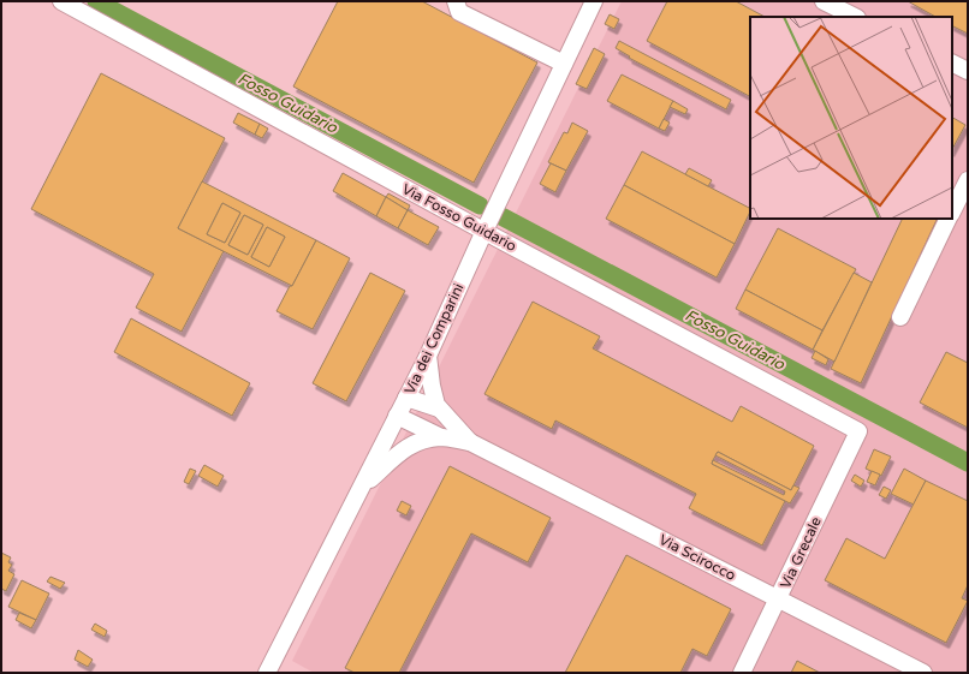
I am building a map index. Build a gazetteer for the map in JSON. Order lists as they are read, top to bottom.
{
  "streets": {
    "street": [
      "Via Fosso Guidario",
      "Via dei Comparini",
      "Via Grecale",
      "Via Scirocco"
    ]
  },
  "crossings": [
    ["Via Fosso Guidario", "Via dei Comparini"],
    ["Via Fosso Guidario", "Via Grecale"],
    ["Via dei Comparini", "Via Scirocco"],
    ["Via Grecale", "Via Scirocco"]
  ],
  "water": ["Fosso Guidario"]
}
